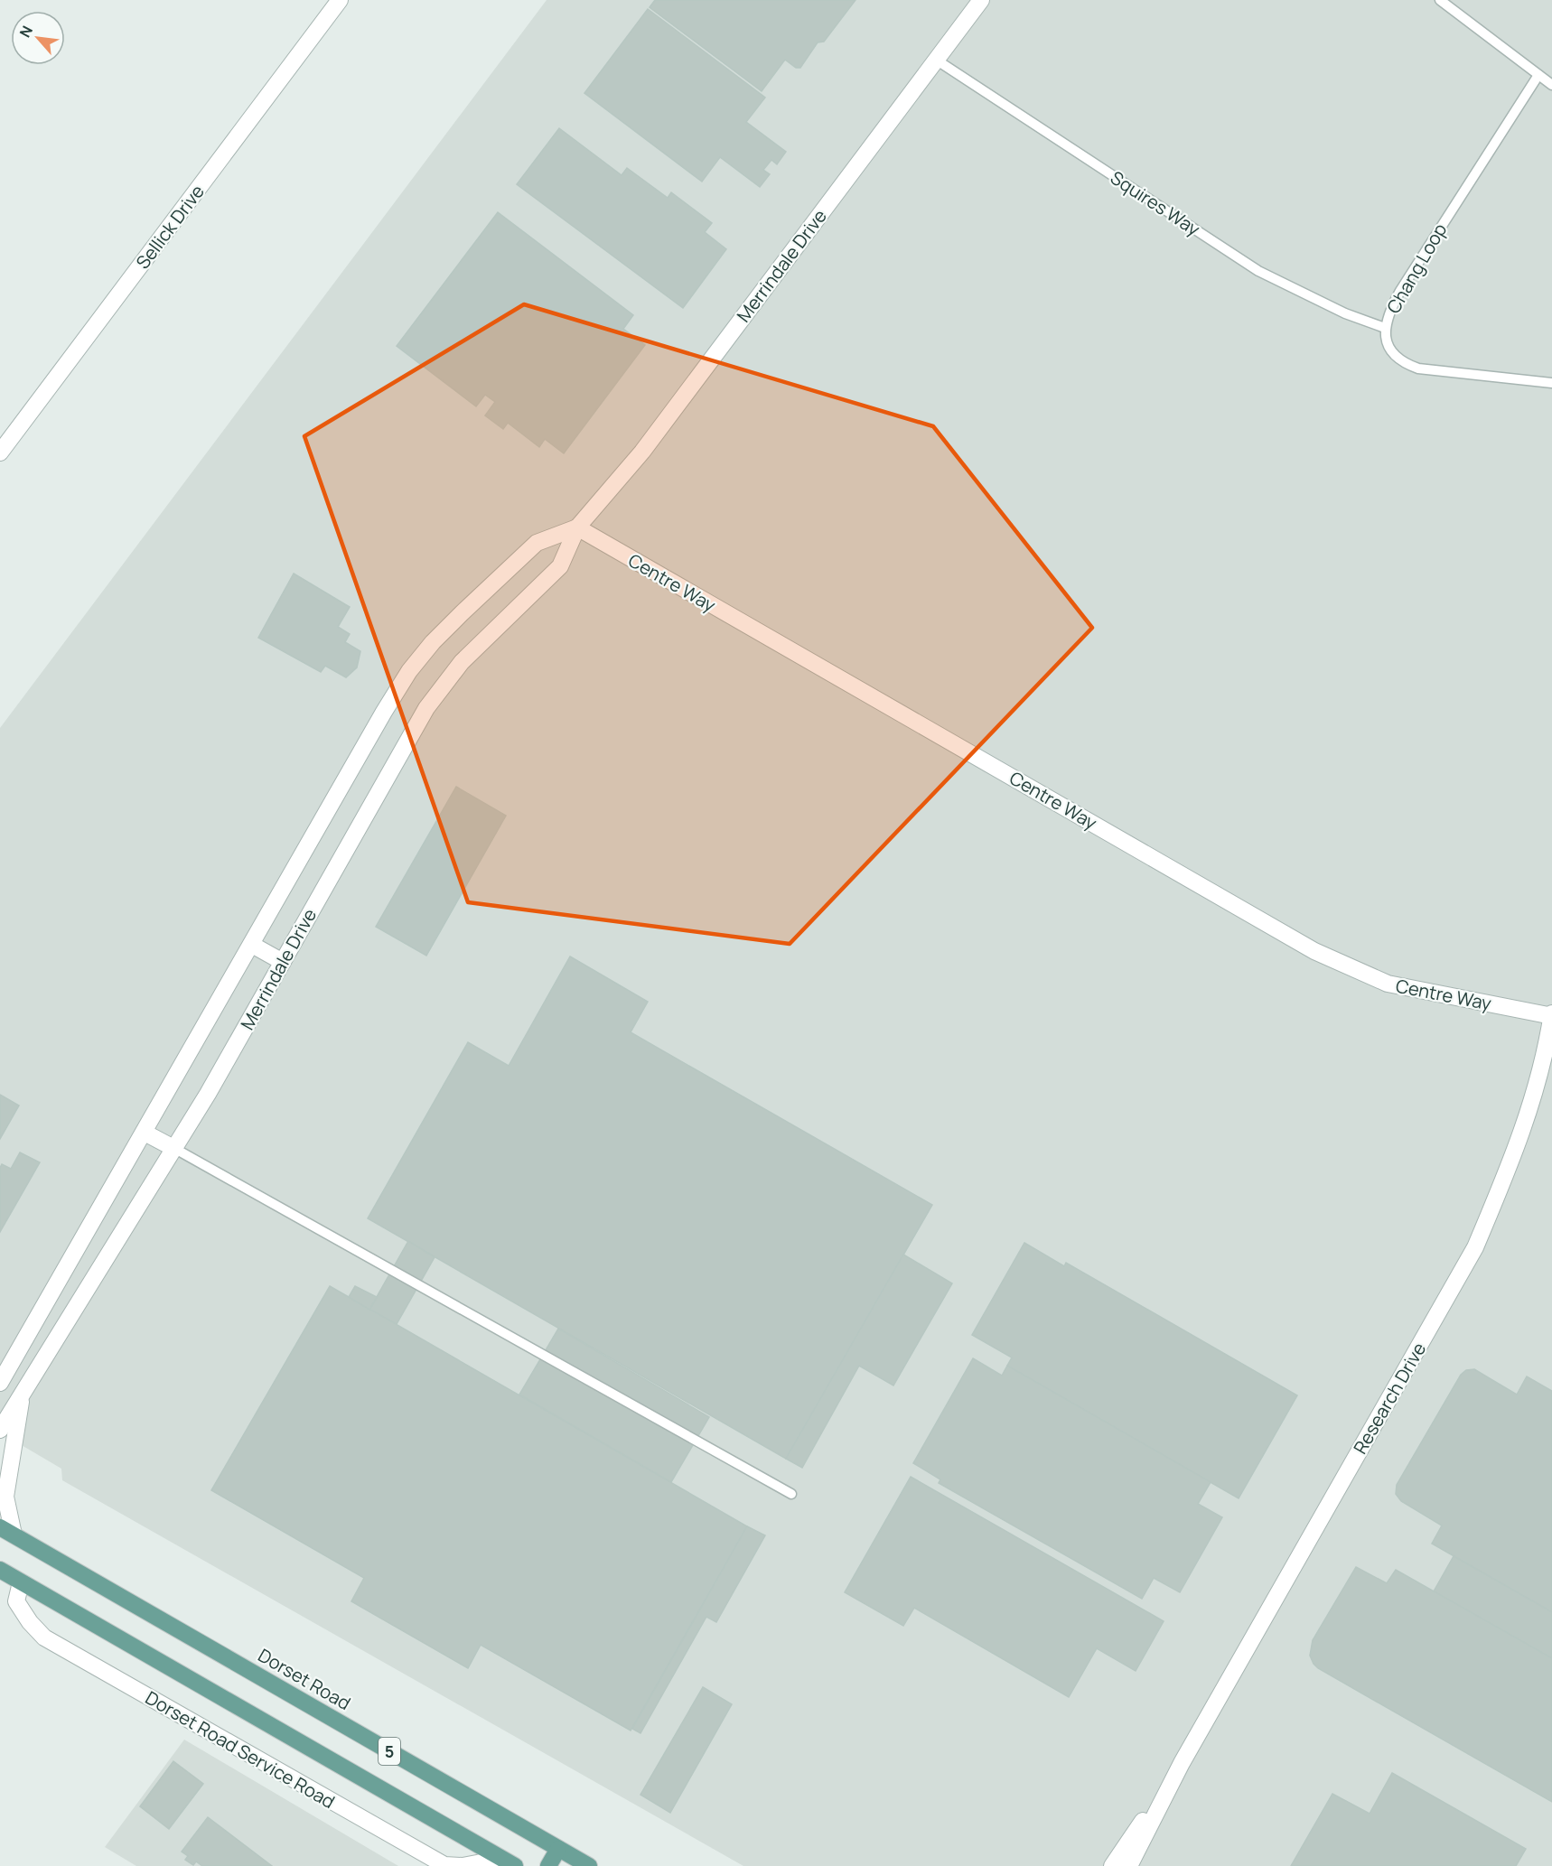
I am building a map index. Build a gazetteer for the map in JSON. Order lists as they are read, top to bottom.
{
  "streets": {
    "main road": ["Dorset Road", "5"],
    "street": [
      "Sellick Drive",
      "Merrindale Drive",
      "Centre Way",
      "Research Drive",
      "Dorset Road Service Road"
    ],
    "lane": ["Squires Way", "Chang Loop"]
  },
  "crossings": [
    ["Squires Way", "Merrindale Drive"],
    ["Squires Way", "Chang Loop"],
    ["Merrindale Drive", "Centre Way"],
    ["Centre Way", "Research Drive"],
    ["Dorset Road Service Road", "5"]
  ],
  "north": "top left"
}
